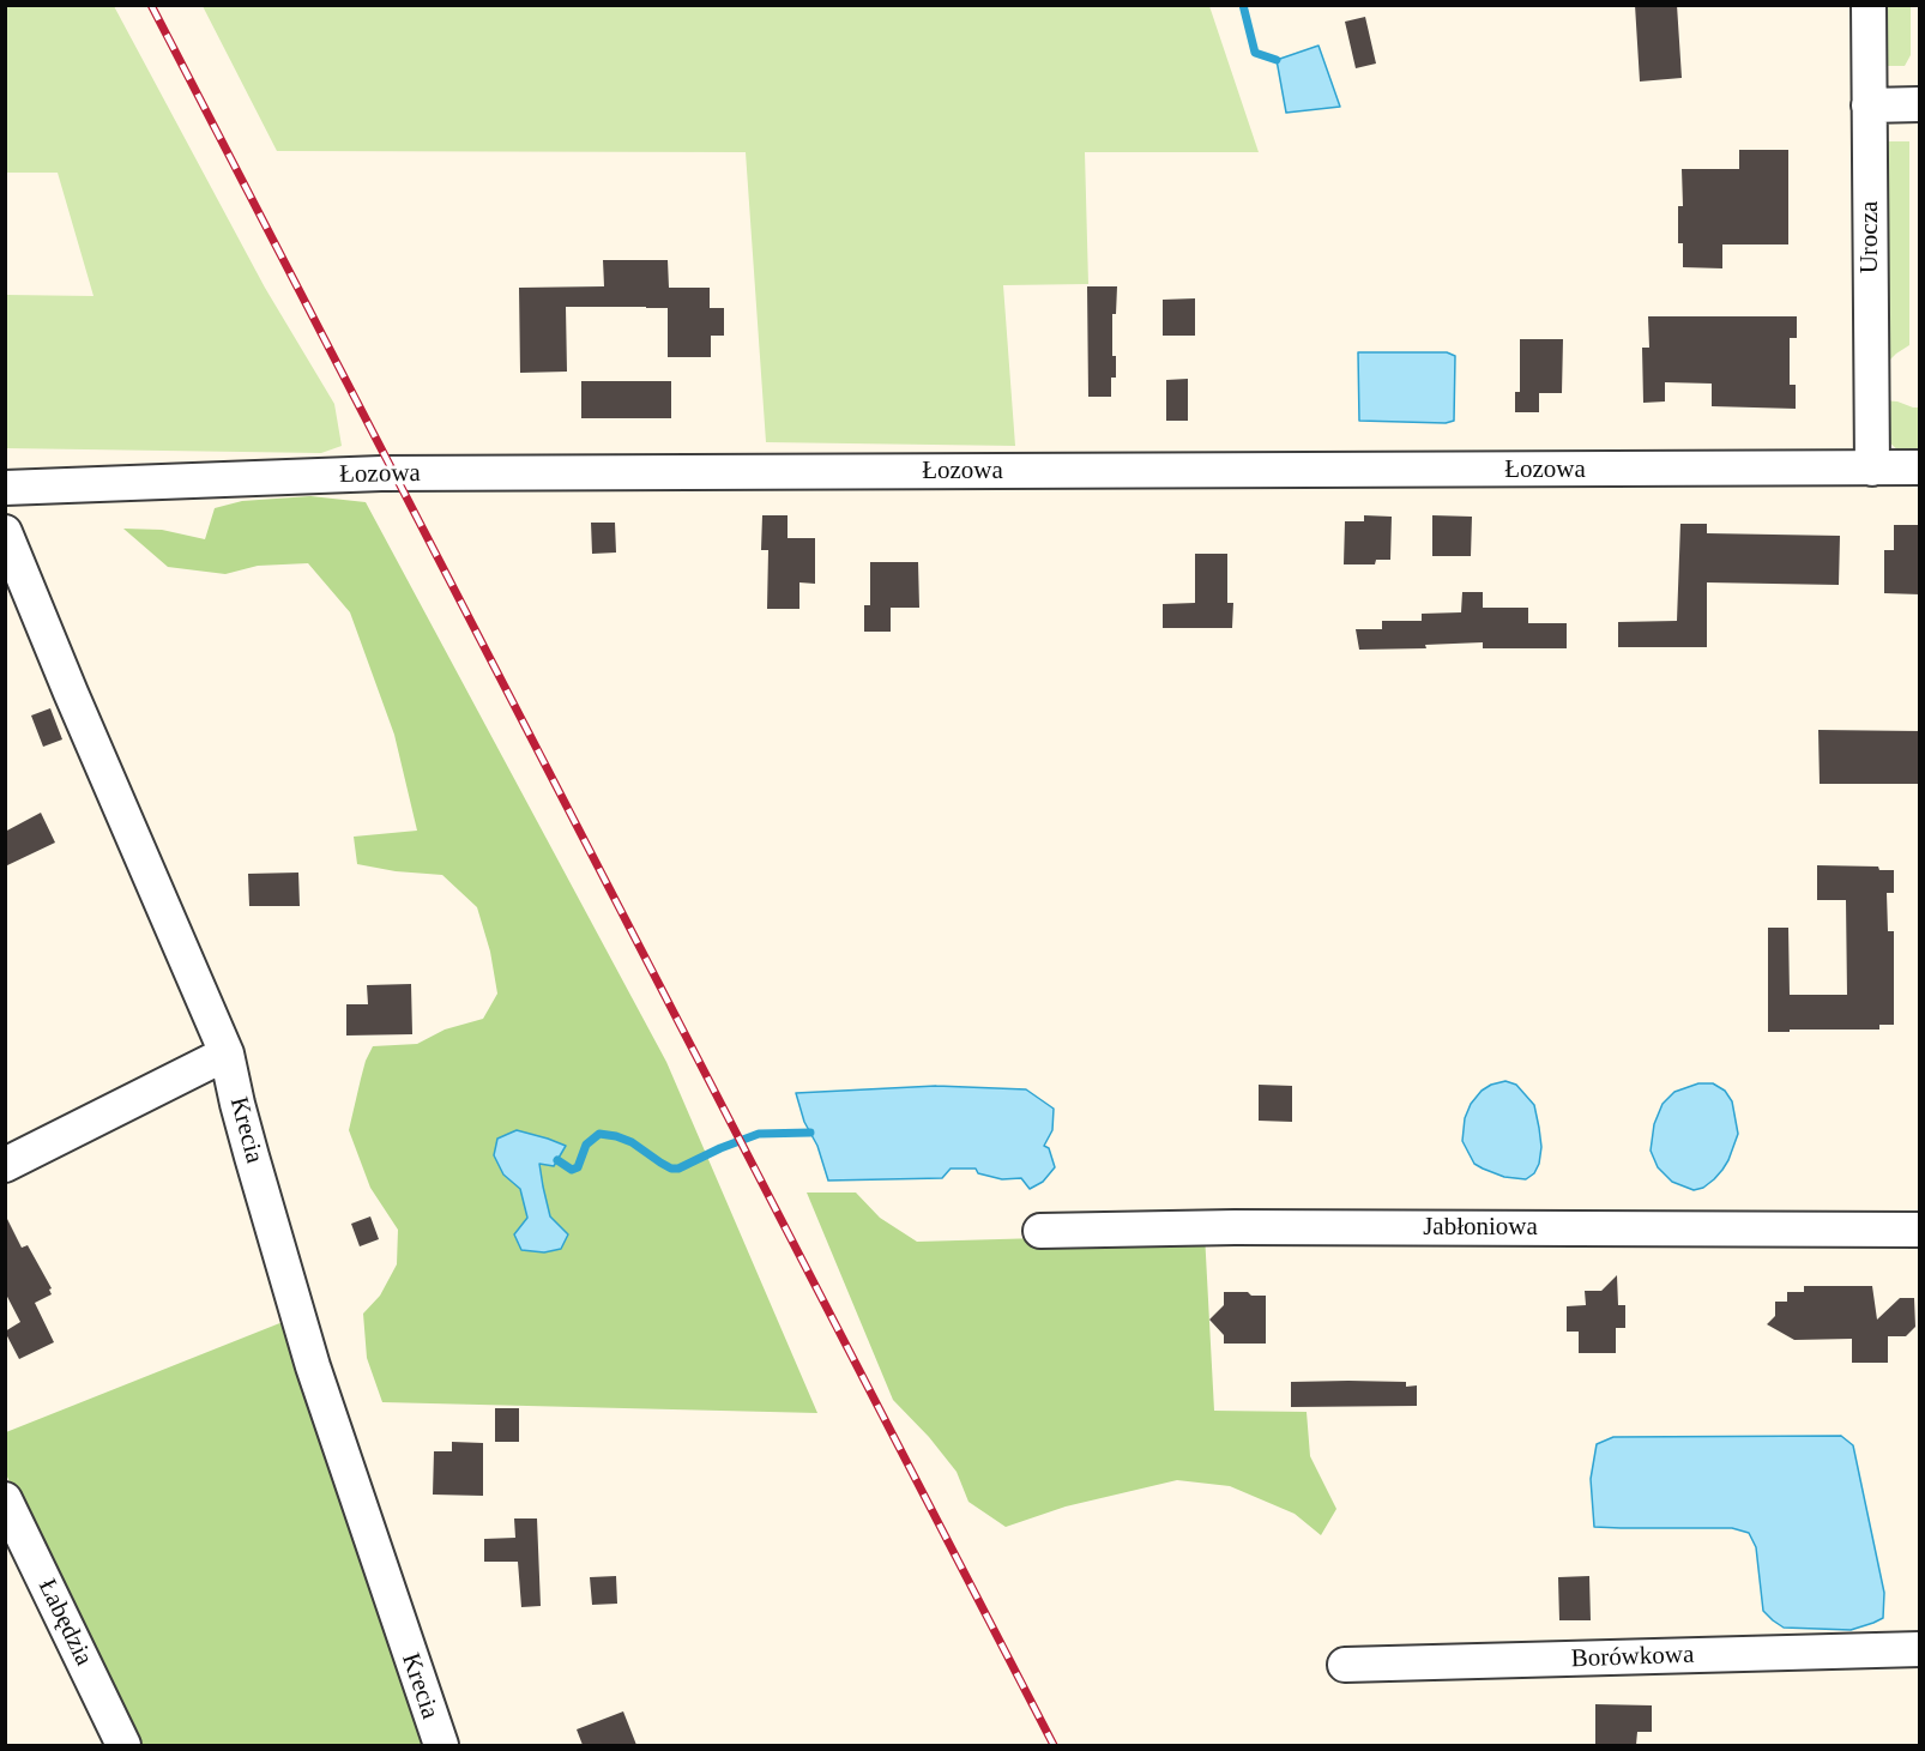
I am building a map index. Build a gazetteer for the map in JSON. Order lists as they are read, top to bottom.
{
  "streets": {
    "street": [
      "Urocza",
      "Łozowa",
      "Krecia",
      "Jabłoniowa",
      "Łabędzia",
      "Borówkowa"
    ]
  },
  "crossings": [
    ["Urocza", "Łozowa"]
  ]
}
